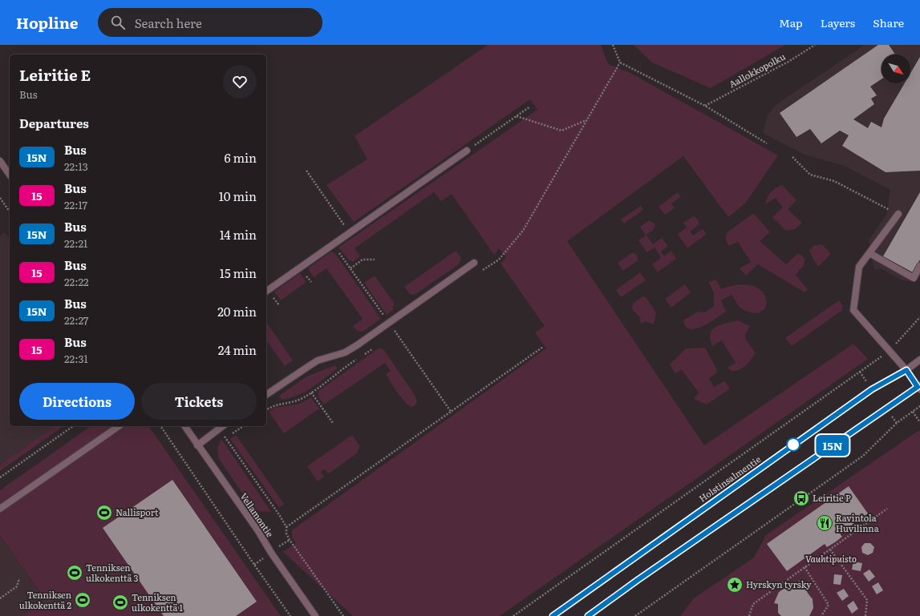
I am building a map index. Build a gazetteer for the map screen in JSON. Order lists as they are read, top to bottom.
{
  "streets": {
    "street": ["Holstinsalmentie", "Vellamontie"],
    "path": ["Aallokkopolku"]
  },
  "parks": ["Vauhtipuisto"],
  "places": {
    "bus stop": ["Leiritie P"],
    "sports": [
      "Nallisport",
      "Tenniksen ulkokenttä 3",
      "Tenniksen ulkokenttä 2",
      "Tenniksen ulkokenttä 1"
    ],
    "restaurant": ["Ravintola Huvilinna"],
    "place": ["Hyrskyn tyrsky"]
  },
  "lines": ["bus line 15N"],
  "north": "bottom right",
  "page": {
    "header": "Hopline",
    "search": "Search here",
    "nav": ["Map", "Layers", "Share"],
    "on_map": "15N",
    "heading": [
      ["Leiritie E", "Bus"],
      "Departures"
    ],
    "list": [
      {
        "mark": "15N",
        "name": "Bus",
        "note": "22:13",
        "value": "6 min"
      },
      {
        "mark": "15",
        "name": "Bus",
        "note": "22:17",
        "value": "10 min"
      },
      {
        "mark": "15N",
        "name": "Bus",
        "note": "22:21",
        "value": "14 min"
      },
      {
        "mark": "15",
        "name": "Bus",
        "note": "22:22",
        "value": "15 min"
      },
      {
        "mark": "15N",
        "name": "Bus",
        "note": "22:27",
        "value": "20 min"
      },
      {
        "mark": "15",
        "name": "Bus",
        "note": "22:31",
        "value": "24 min"
      }
    ],
    "buttons": ["Directions", "Tickets"]
  }
}
